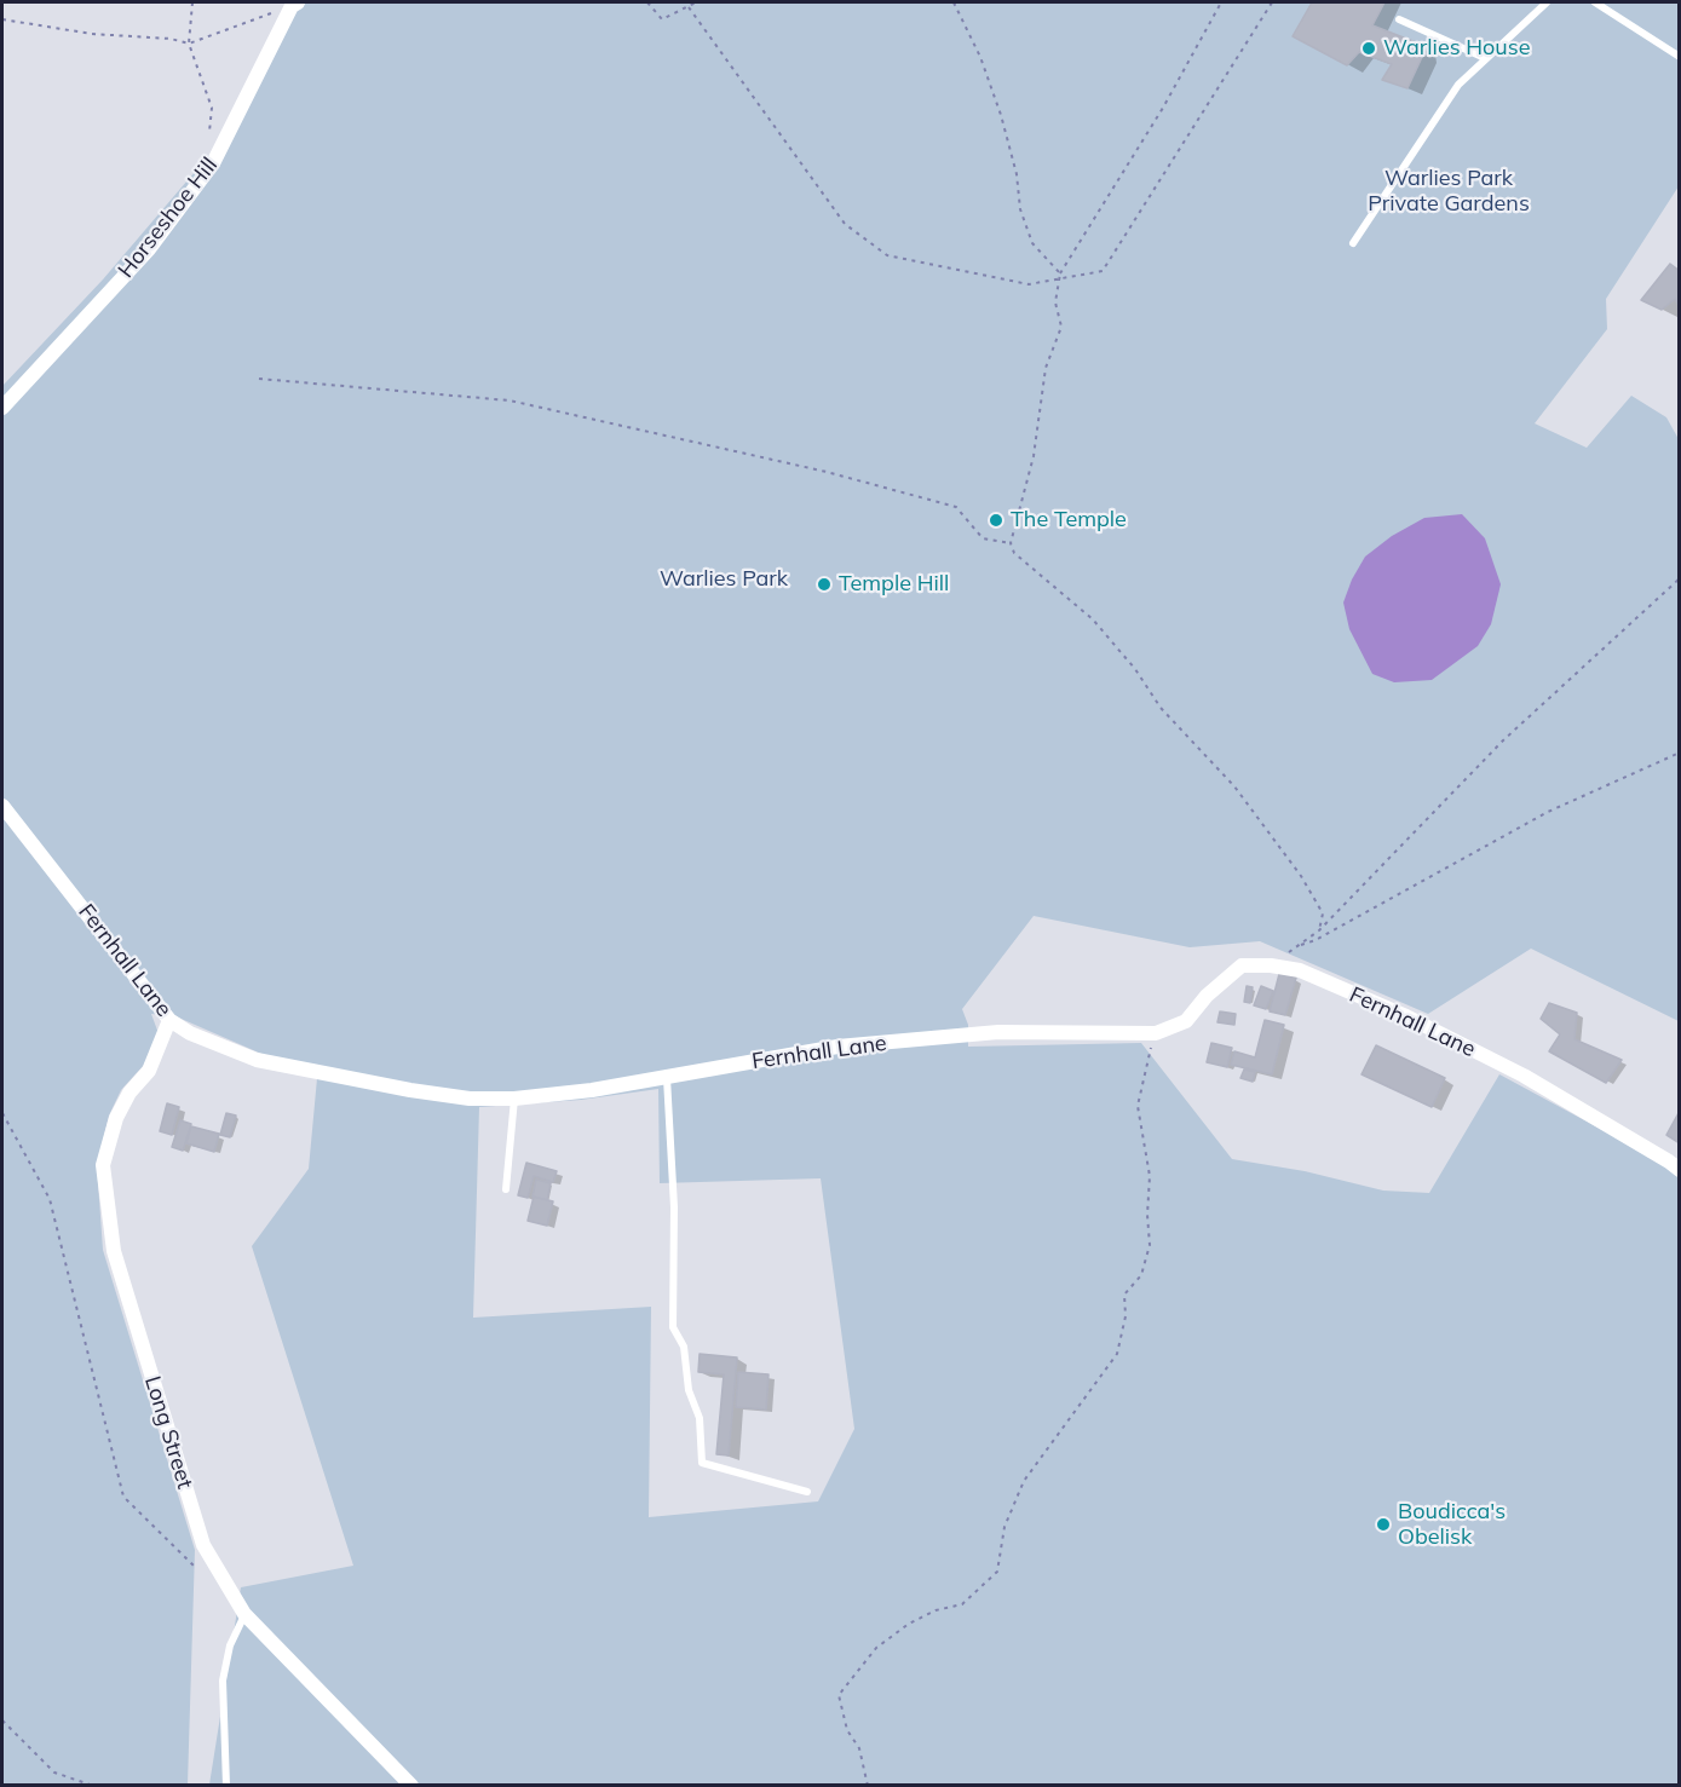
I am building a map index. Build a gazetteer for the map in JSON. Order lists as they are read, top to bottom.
{
  "streets": {
    "street": ["Horseshoe Hill", "Fernhall Lane", "Long Street"]
  },
  "crossings": [
    ["Fernhall Lane", "Long Street"]
  ],
  "parks": ["Warlies Park Private Gardens", "Warlies Park"],
  "places": [
    "Warlies House",
    "The Temple",
    "Temple Hill",
    "Boudicca's Obelisk"
  ]
}
